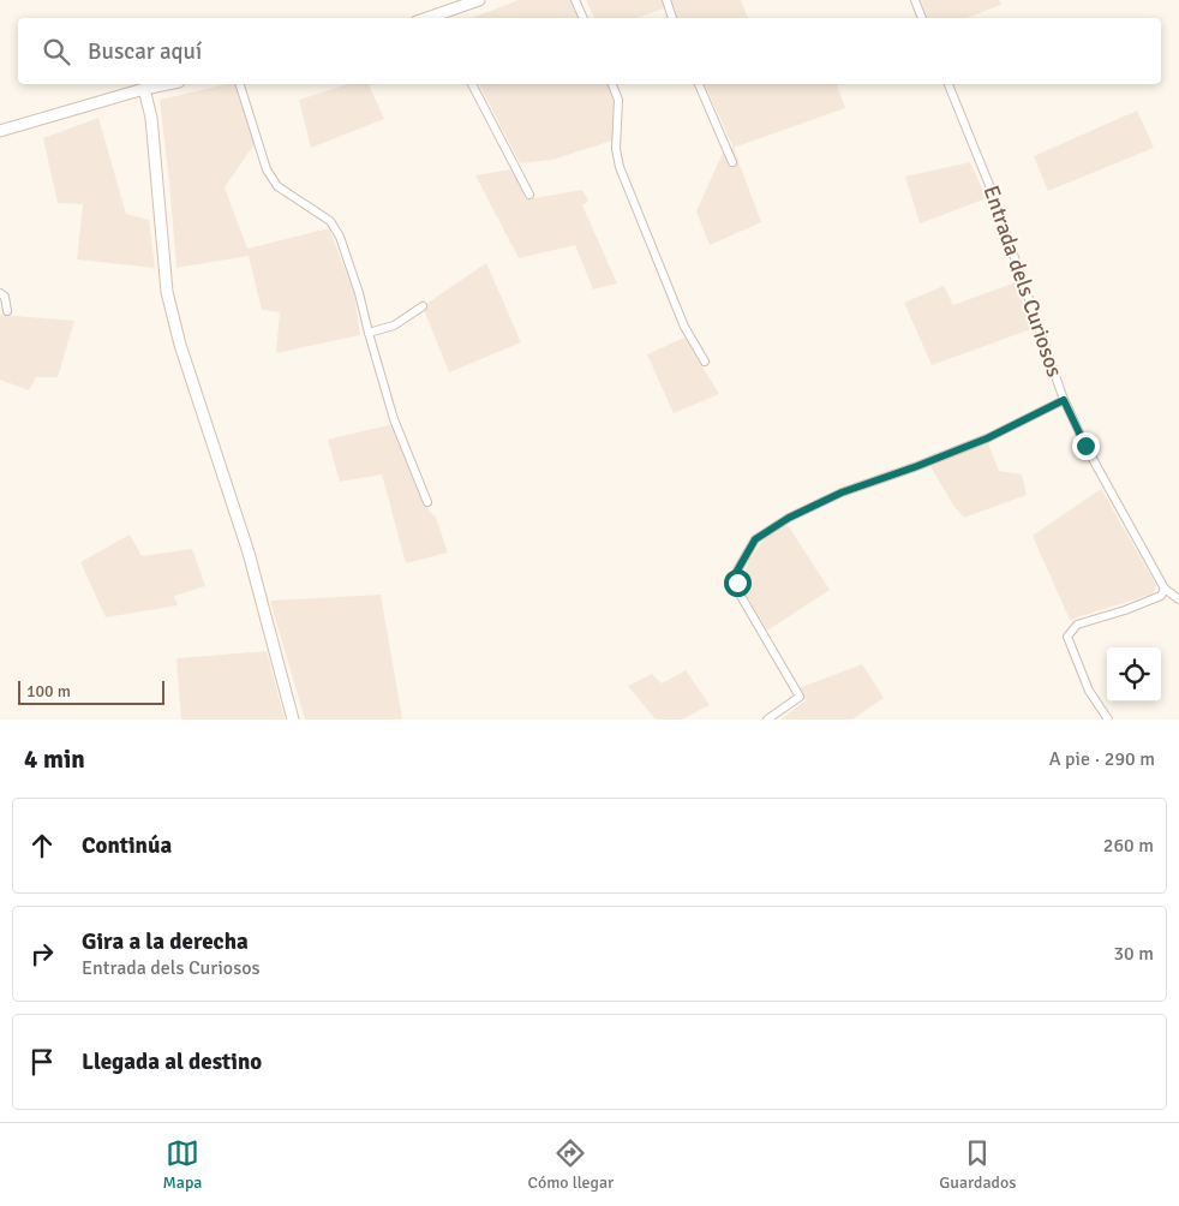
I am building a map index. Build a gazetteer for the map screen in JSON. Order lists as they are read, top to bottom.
{
  "streets": {
    "street": ["Entrada dels Curiosos"]
  },
  "scale_bar": "100 m",
  "page": {
    "search": "Buscar aquí",
    "scale": "100 m",
    "heading": ["4 min", "A pie · 290 m"],
    "list": [
      ["Continúa", "260 m"],
      ["Gira a la derecha", "Entrada dels Curiosos", "30 m"],
      "Llegada al destino"
    ],
    "nav": ["Mapa", "Cómo llegar", "Guardados"]
  }
}
